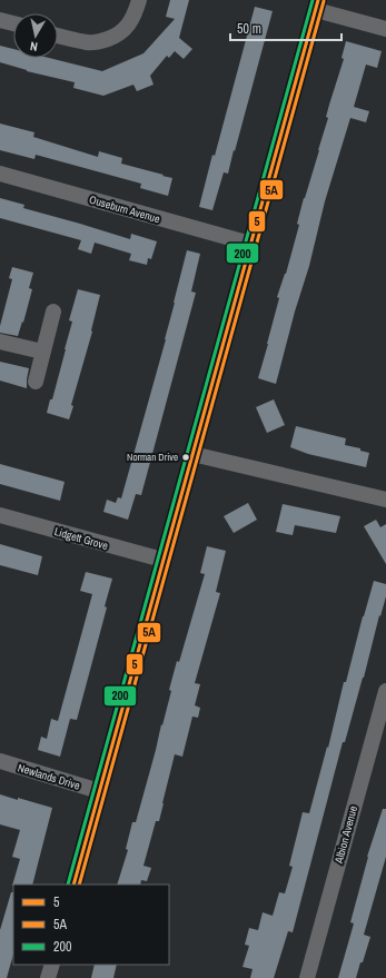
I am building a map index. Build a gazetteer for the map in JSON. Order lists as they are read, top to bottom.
{
  "streets": {
    "street": [
      "Ouseburn Avenue",
      "Lidgett Grove",
      "Newlands Drive",
      "Albion Avenue"
    ]
  },
  "places": ["Norman Drive"],
  "lines": ["transit line 5", "transit line 200", "transit line 5A"],
  "legend": ["5", "5A", "200"],
  "scale_bar": "50 m",
  "north": "bottom"
}
